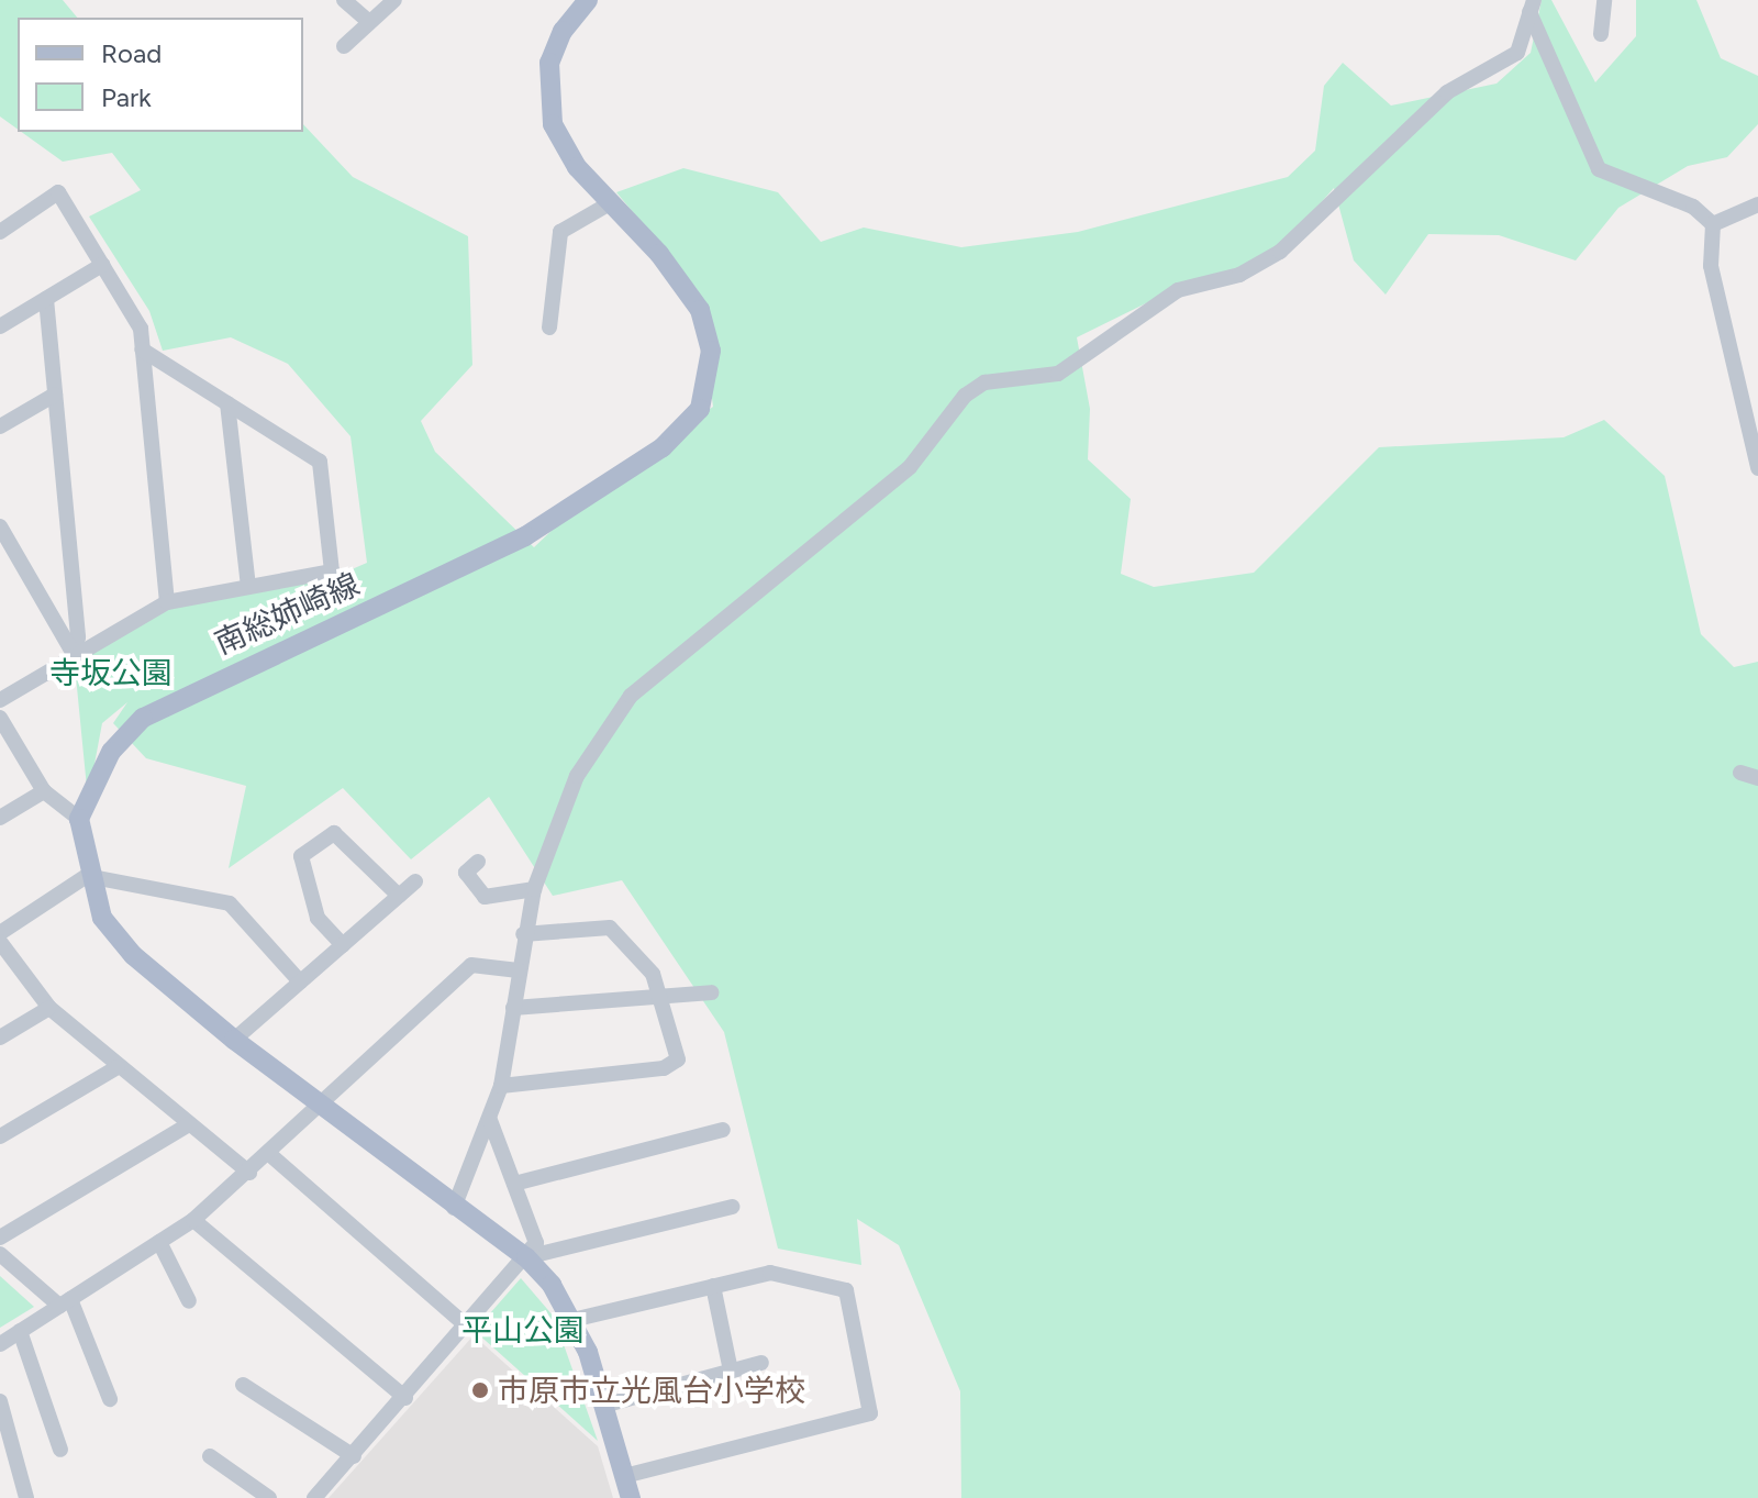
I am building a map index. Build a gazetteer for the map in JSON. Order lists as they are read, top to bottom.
{
  "streets": {
    "main road": ["南総姉崎線"]
  },
  "parks": ["寺坂公園", "平山公園"],
  "places": ["市原市立光風台小学校"],
  "legend": ["Road", "Park"]
}
